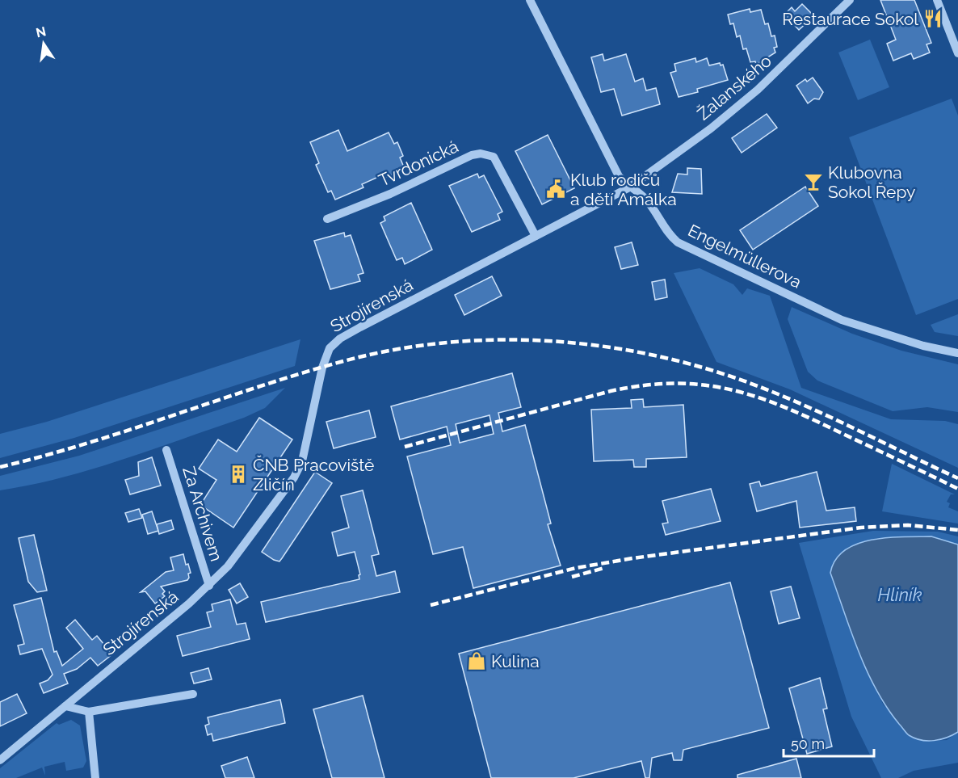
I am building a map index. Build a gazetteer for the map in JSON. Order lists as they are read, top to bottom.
{
  "streets": {
    "street": [
      "Žalanského",
      "Tvrdonická",
      "Engelmüllerova",
      "Strojírenská",
      "Za Archivem"
    ]
  },
  "crossings": [
    ["Žalanského", "Engelmüllerova"],
    ["Žalanského", "Strojírenská"],
    ["Tvrdonická", "Strojírenská"],
    ["Engelmüllerova", "Strojírenská"],
    ["Strojírenská", "Za Archivem"]
  ],
  "water": ["Hliník"],
  "places": {
    "restaurant": ["Restaurace Sokol"],
    "bar": ["Klubovna Sokol Řepy"],
    "public building": ["Klub rodičů a dětí Amálka"],
    "building": ["ČNB Pracoviště Zličín"],
    "shop": ["Kulina"]
  },
  "scale_bar": "50 m",
  "north": "top"
}
